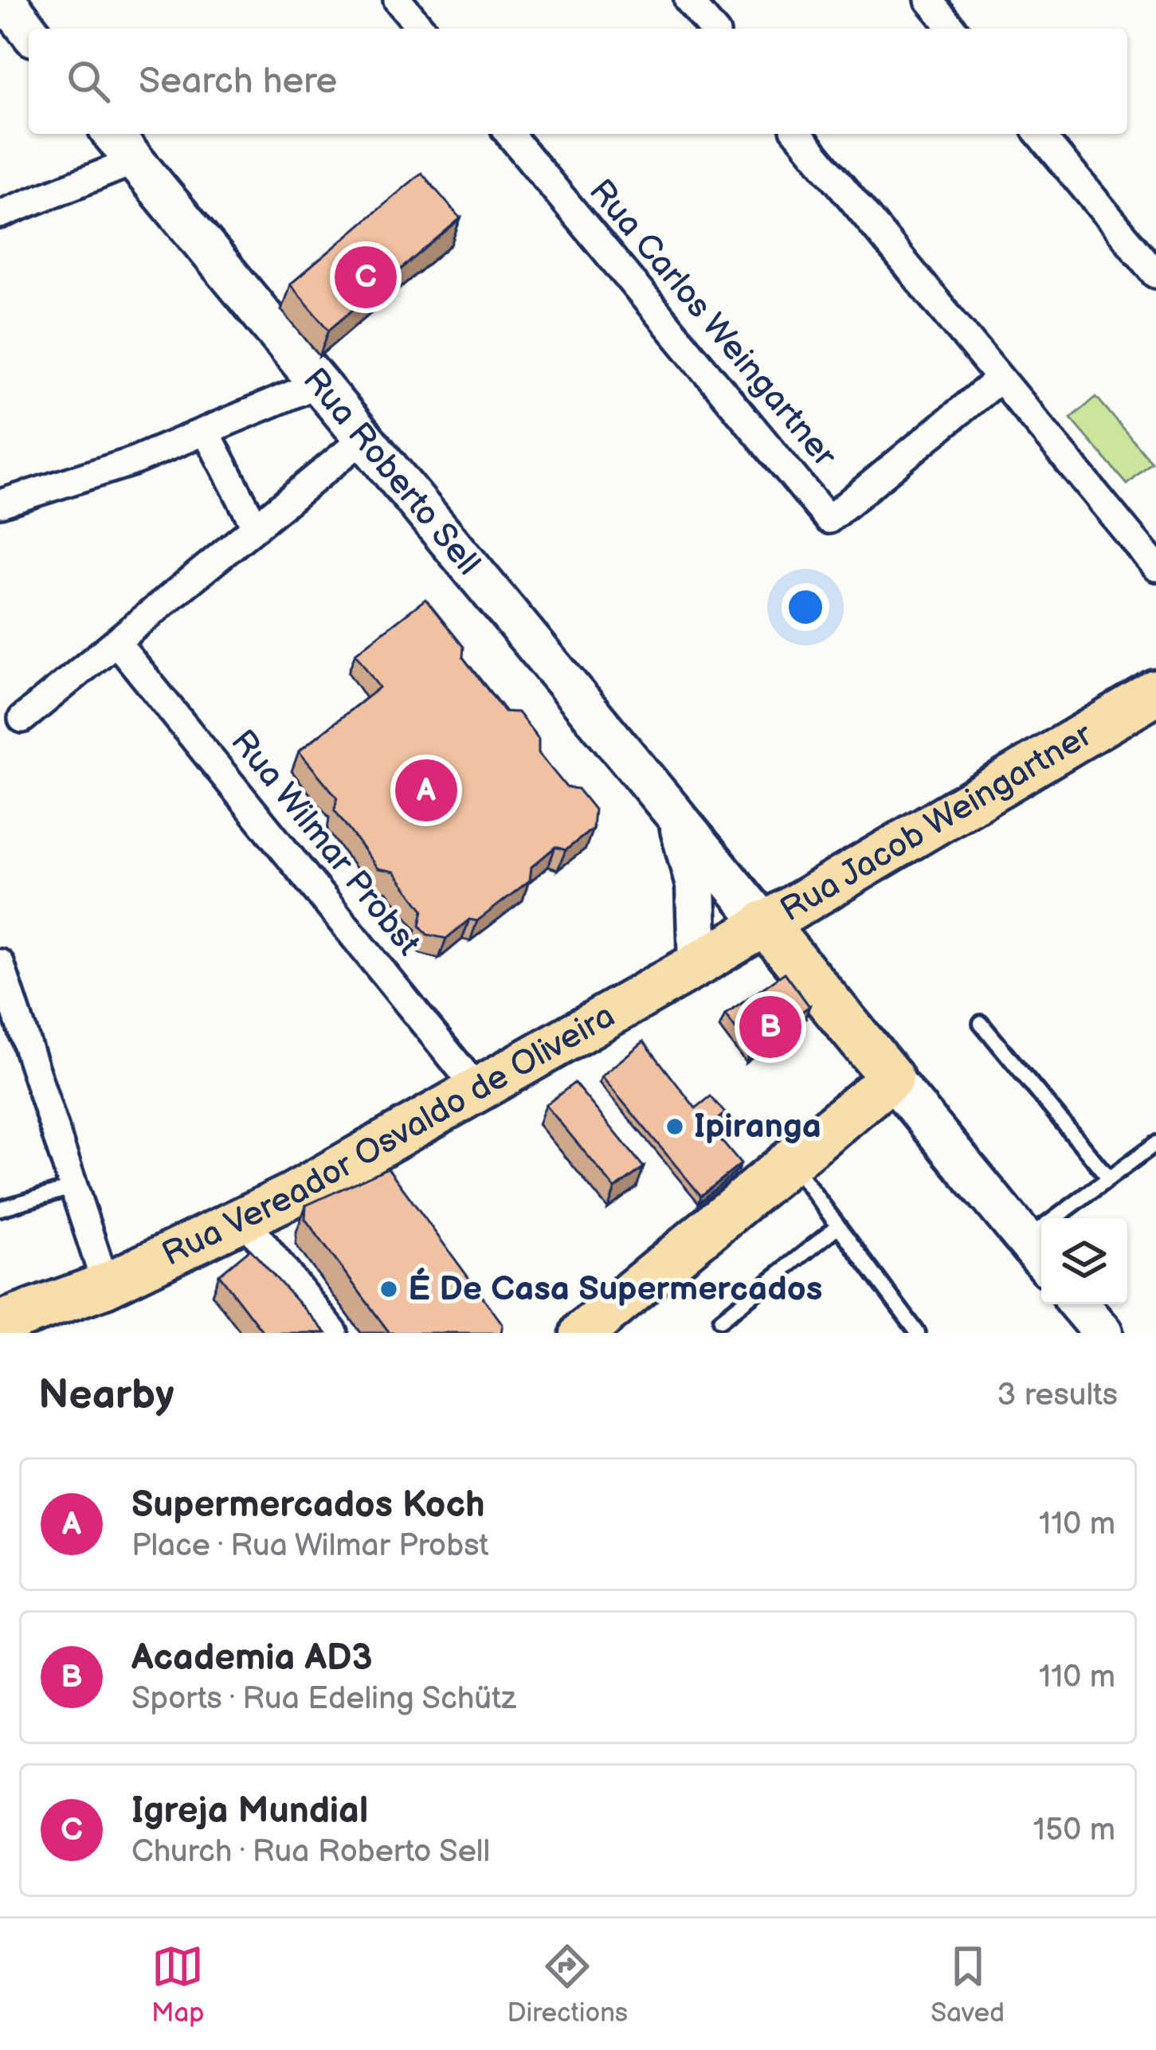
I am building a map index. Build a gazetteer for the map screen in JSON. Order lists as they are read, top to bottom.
{
  "streets": {
    "main road": ["Rua Roberto Sell", "Rua Jacob Weingartner", "Rua Vereador Osvaldo de Oliveira"],
    "street": ["Rua Carlos Weingartner", "Rua Wilmar Probst"]
  },
  "crossings": [
    ["Rua Roberto Sell", "Rua Jacob Weingartner"],
    ["Rua Roberto Sell", "Rua Vereador Osvaldo de Oliveira"],
    ["Rua Jacob Weingartner", "Rua Vereador Osvaldo de Oliveira"],
    ["Rua Wilmar Probst", "Rua Vereador Osvaldo de Oliveira"]
  ],
  "places": ["Ipiranga", "É De Casa Supermercados"],
  "page": {
    "search": "Search here",
    "pins": ["C", "A", "B"],
    "heading": ["Nearby", "3 results"],
    "list": [
      {
        "mark": "A",
        "name": "Supermercados Koch",
        "note": "Place · Rua Wilmar Probst",
        "value": "110 m"
      },
      {
        "mark": "B",
        "name": "Academia AD3",
        "note": "Sports · Rua Edeling Schütz",
        "value": "110 m"
      },
      {
        "mark": "C",
        "name": "Igreja Mundial",
        "note": "Church · Rua Roberto Sell",
        "value": "150 m"
      }
    ],
    "nav": ["Map", "Directions", "Saved"]
  }
}
